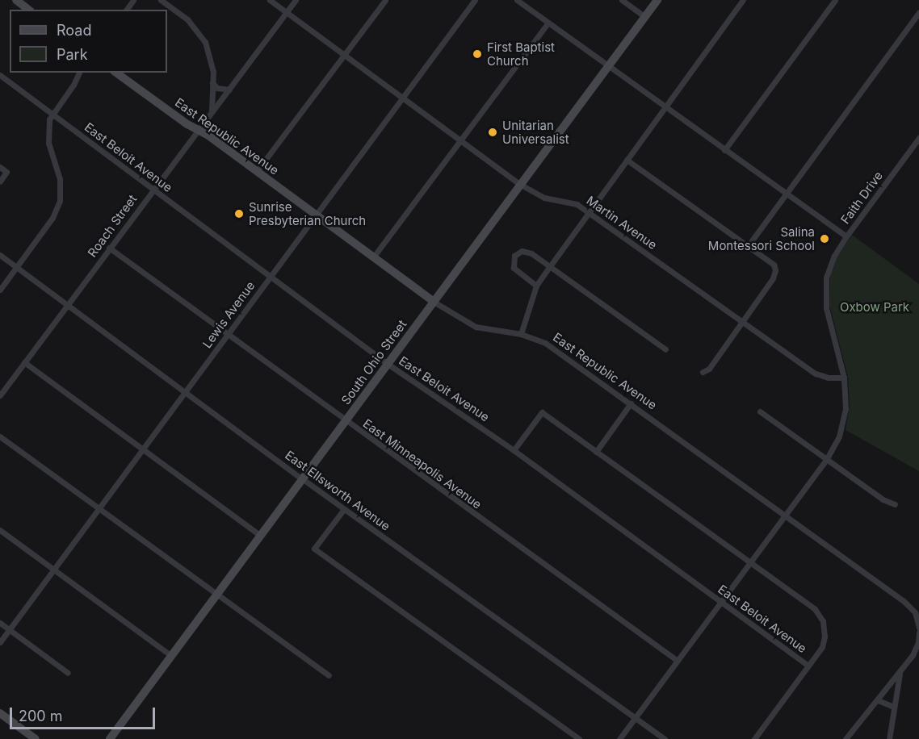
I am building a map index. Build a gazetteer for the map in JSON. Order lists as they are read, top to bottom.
{
  "streets": {
    "main road": ["East Republic Avenue", "South Ohio Street"],
    "street": [
      "East Beloit Avenue",
      "Faith Drive",
      "Martin Avenue",
      "Roach Street",
      "Lewis Avenue",
      "East Minneapolis Avenue",
      "East Ellsworth Avenue"
    ]
  },
  "crossings": [
    ["East Republic Avenue", "Faith Drive"],
    ["East Republic Avenue", "Roach Street"],
    ["East Republic Avenue", "Lewis Avenue"],
    ["East Republic Avenue", "South Ohio Street"],
    ["East Beloit Avenue", "Faith Drive"],
    ["East Beloit Avenue", "Roach Street"],
    ["East Beloit Avenue", "Lewis Avenue"],
    ["East Beloit Avenue", "South Ohio Street"],
    ["Faith Drive", "Martin Avenue"],
    ["Faith Drive", "East Minneapolis Avenue"],
    ["Faith Drive", "East Ellsworth Avenue"],
    ["Martin Avenue", "Roach Street"],
    ["Martin Avenue", "Lewis Avenue"],
    ["Martin Avenue", "South Ohio Street"],
    ["Roach Street", "East Minneapolis Avenue"],
    ["Roach Street", "East Ellsworth Avenue"],
    ["Lewis Avenue", "East Minneapolis Avenue"],
    ["Lewis Avenue", "East Ellsworth Avenue"],
    ["South Ohio Street", "East Minneapolis Avenue"],
    ["South Ohio Street", "East Ellsworth Avenue"]
  ],
  "parks": ["Oxbow Park"],
  "places": [
    "First Baptist Church",
    "Unitarian Universalist",
    "Sunrise Presbyterian Church",
    "Salina Montessori School"
  ],
  "legend": ["Road", "Park"],
  "scale_bar": "200 m"
}
